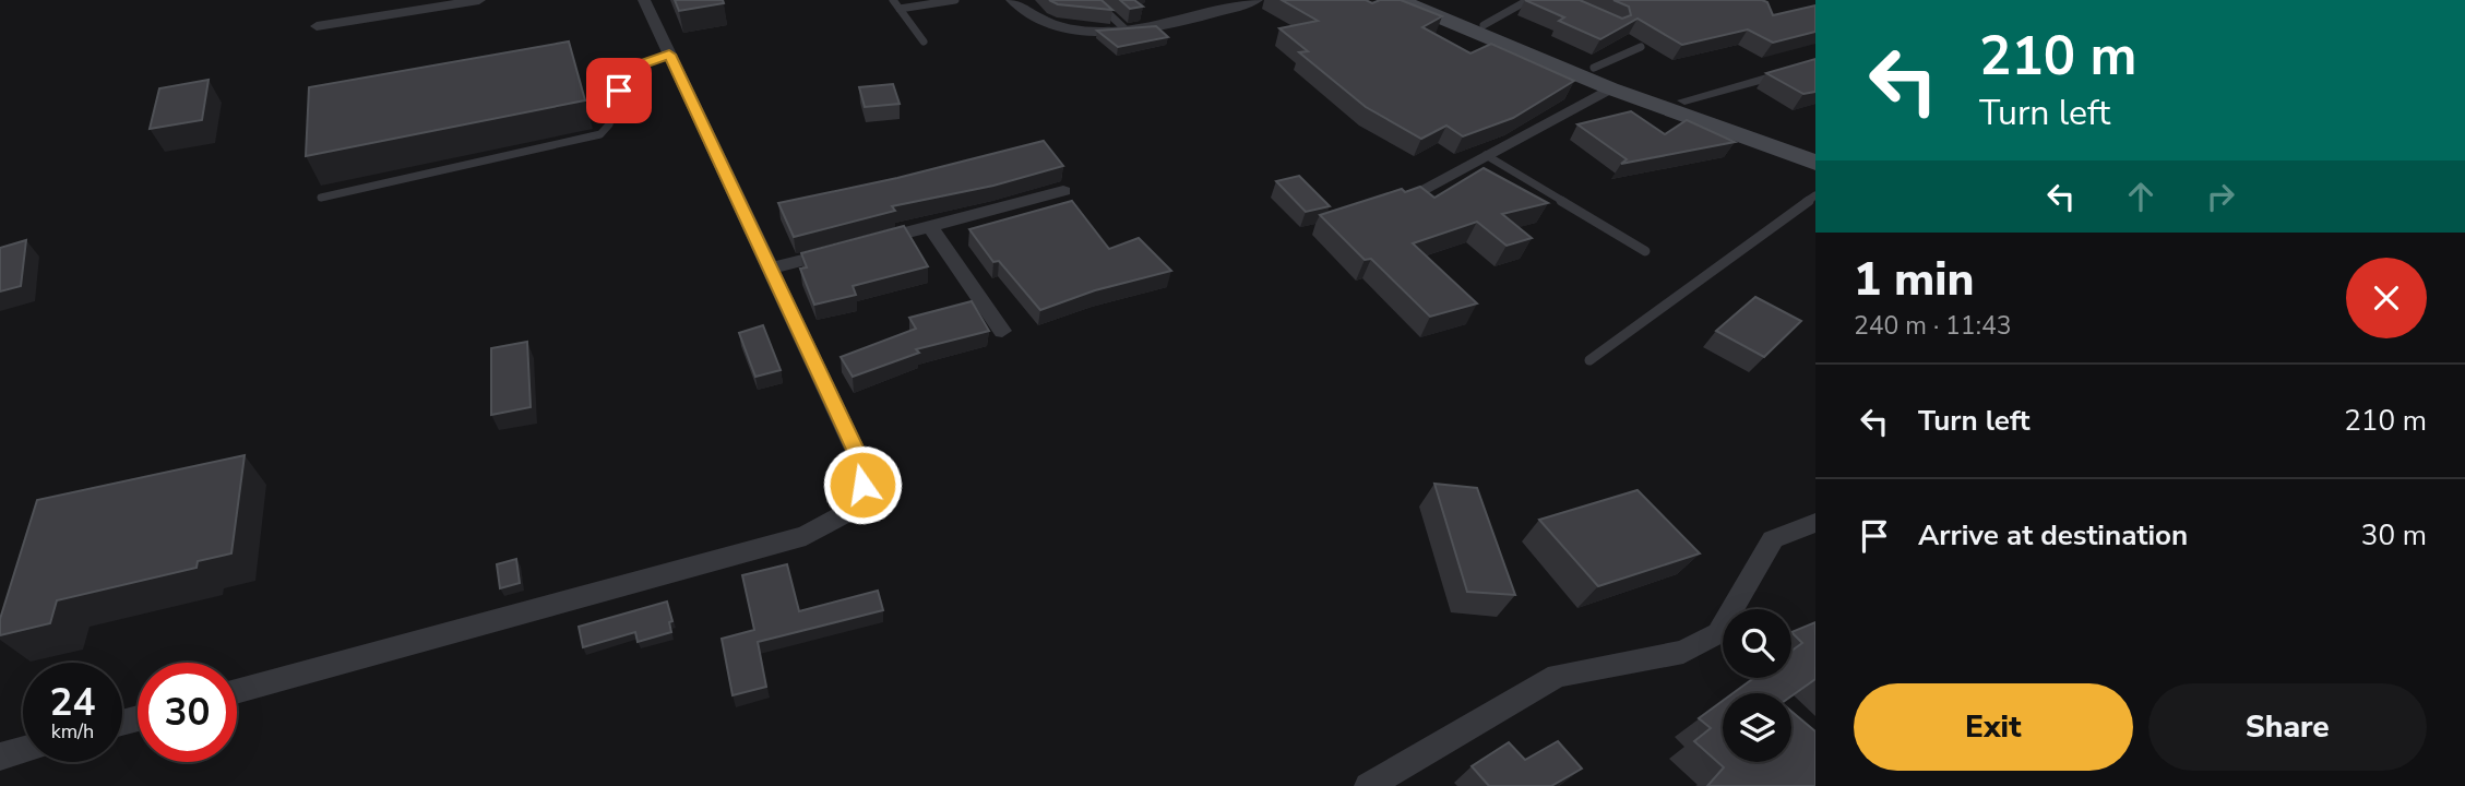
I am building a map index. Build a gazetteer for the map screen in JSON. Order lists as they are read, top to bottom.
{
  "page": {
    "turn": ["210 m", "Turn left"],
    "heading": ["1 min", "240 m · 11:43"],
    "list": [
      {
        "name": "Turn left",
        "value": "210 m"
      },
      {
        "name": "Arrive at destination",
        "value": "30 m"
      }
    ],
    "speed": "24 km/h",
    "limit": "30",
    "buttons": ["Exit", "Share"]
  }
}
